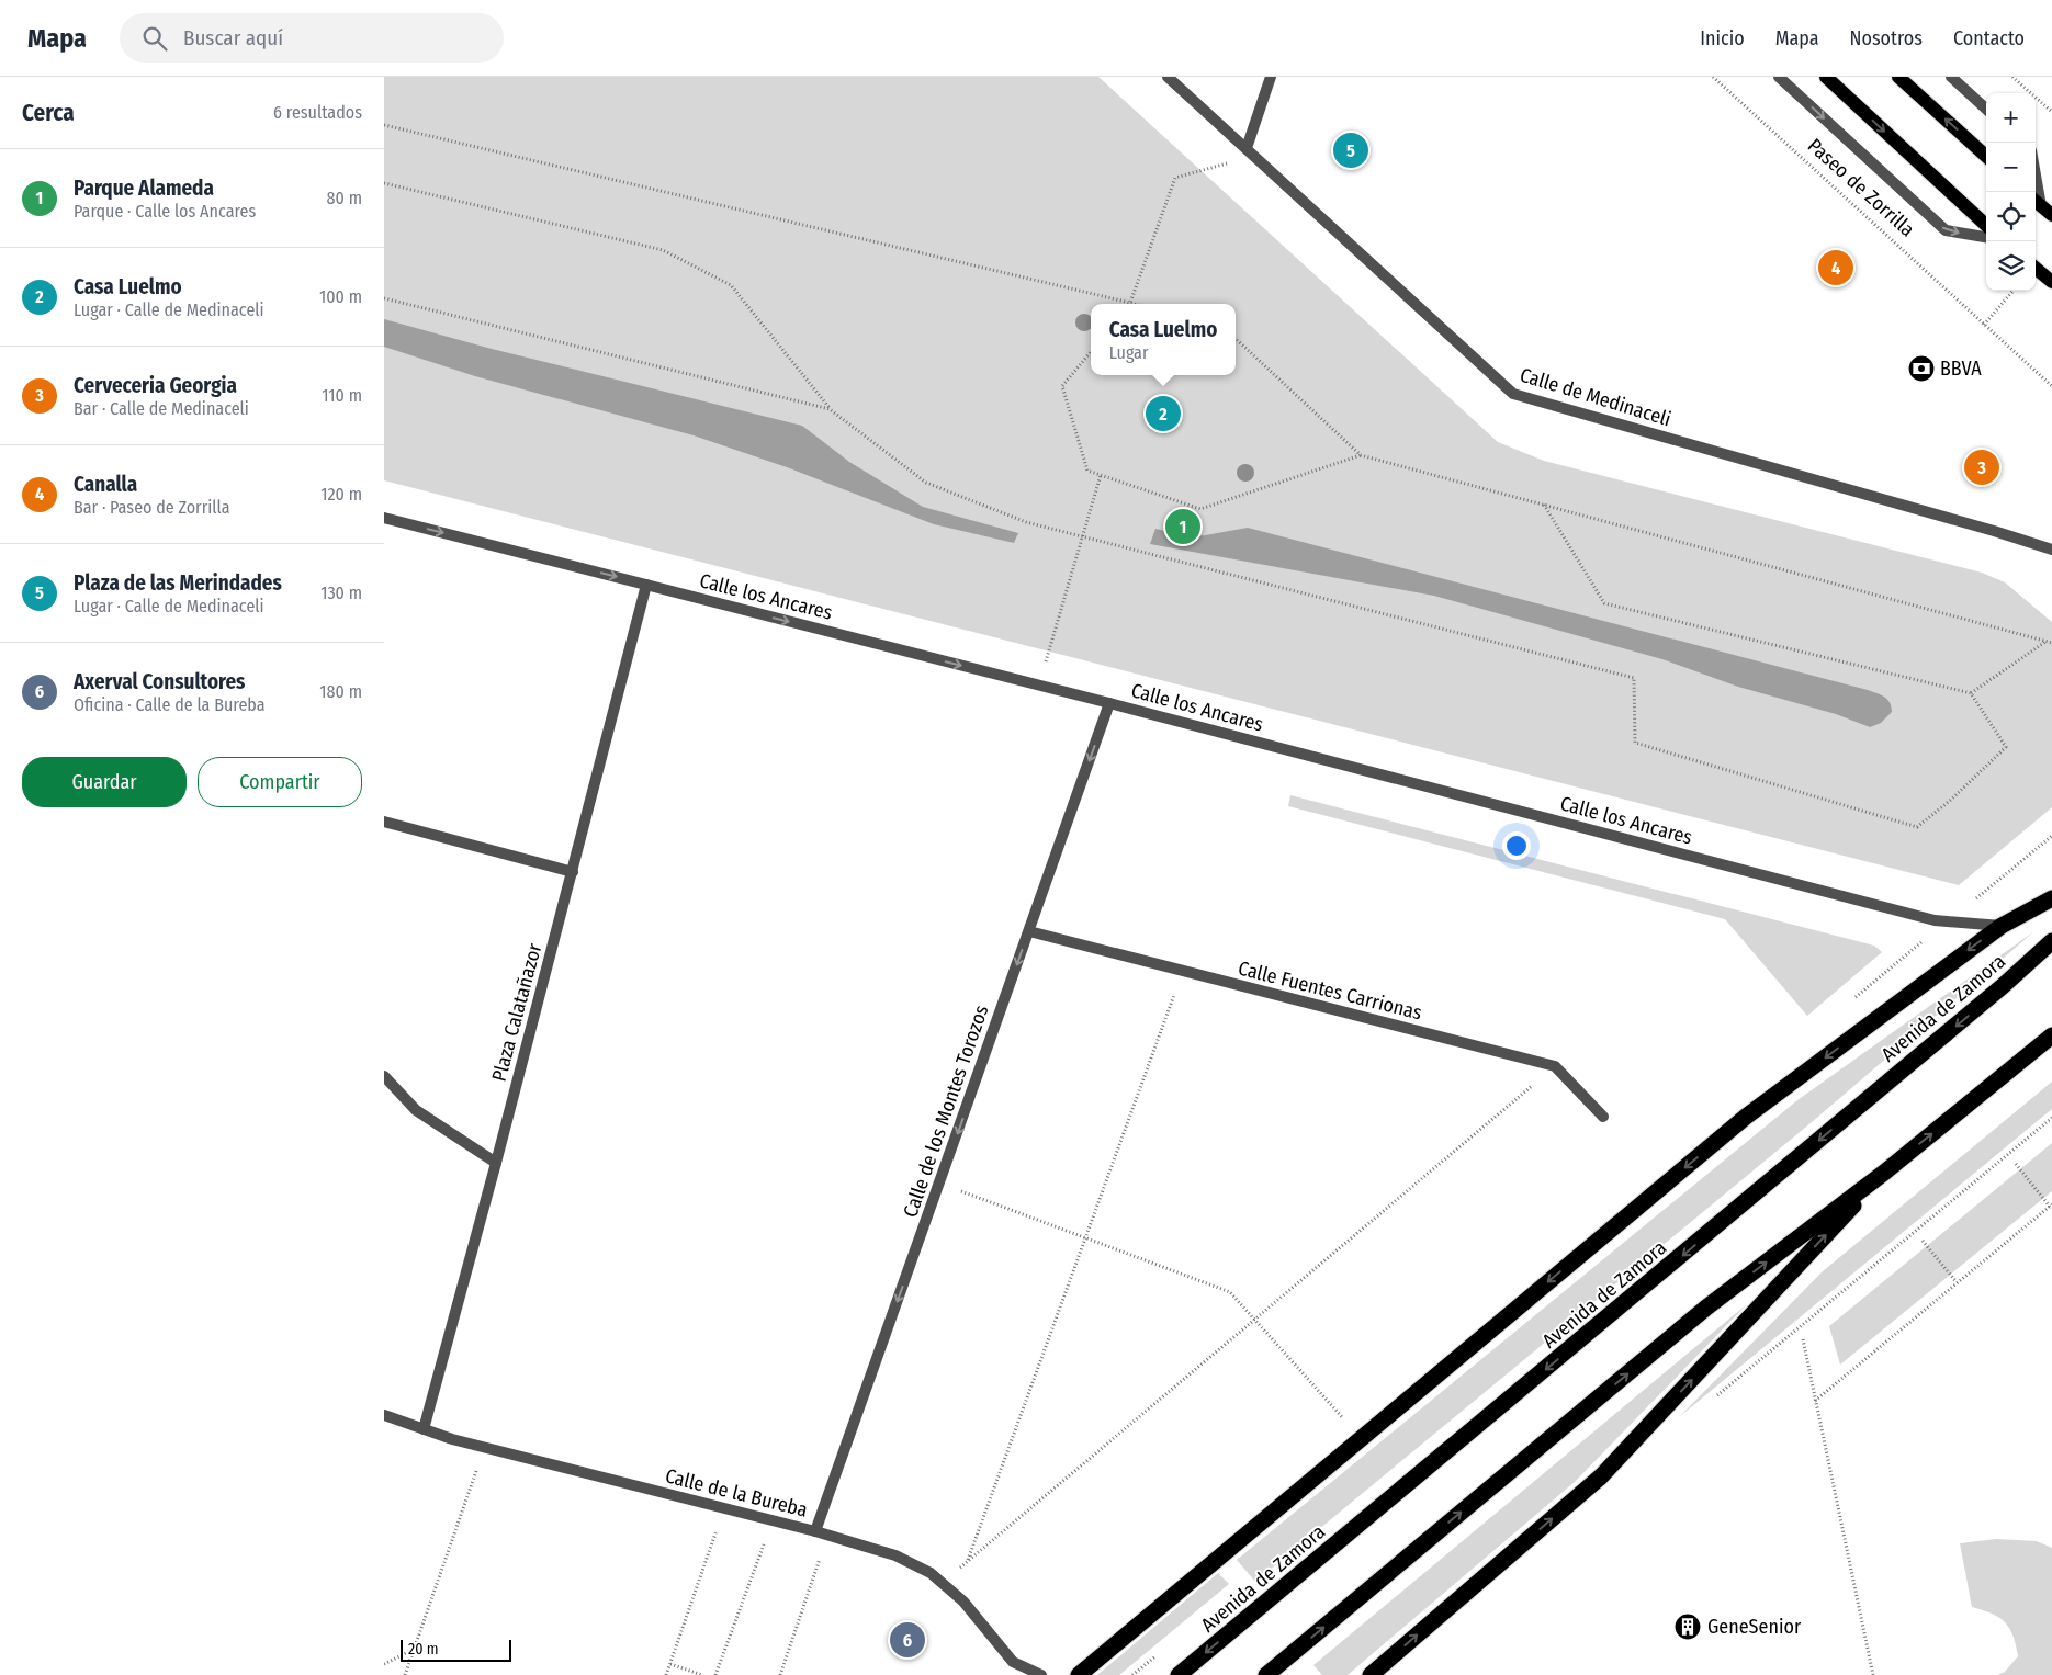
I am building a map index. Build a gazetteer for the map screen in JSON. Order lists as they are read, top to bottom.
{
  "streets": {
    "highway": ["Avenida de Zamora"],
    "street": [
      "Paseo de Zorrilla",
      "Calle de Medinaceli",
      "Calle los Ancares",
      "Calle Fuentes Carrionas",
      "Plaza Calatañazor",
      "Calle de los Montes Torozos",
      "Calle de la Bureba"
    ]
  },
  "crossings": [
    ["Calle los Ancares", "Plaza Calatañazor"],
    ["Calle los Ancares", "Calle de los Montes Torozos"],
    ["Calle Fuentes Carrionas", "Calle de los Montes Torozos"],
    ["Plaza Calatañazor", "Calle de la Bureba"],
    ["Calle de los Montes Torozos", "Calle de la Bureba"]
  ],
  "one_way": ["Calle los Ancares", "Calle de los Montes Torozos"],
  "places": {
    "bank": ["BBVA"],
    "building": ["GeneSenior"]
  },
  "scale_bar": "20 m",
  "page": {
    "header": "Mapa",
    "search": "Buscar aquí",
    "nav": [
      "Inicio",
      "Mapa",
      "Nosotros",
      "Contacto"
    ],
    "heading": ["Cerca", "6 resultados"],
    "map_buttons": ["+", "−"],
    "pins": [
      "5",
      "4",
      "2",
      "3",
      "1",
      "6"
    ],
    "list": [
      {
        "mark": "1",
        "name": "Parque Alameda",
        "note": "Parque · Calle los Ancares",
        "value": "80 m"
      },
      {
        "mark": "2",
        "name": "Casa Luelmo",
        "note": "Lugar · Calle de Medinaceli",
        "value": "100 m"
      },
      {
        "mark": "3",
        "name": "Cerveceria Georgia",
        "note": "Bar · Calle de Medinaceli",
        "value": "110 m"
      },
      {
        "mark": "4",
        "name": "Canalla",
        "note": "Bar · Paseo de Zorrilla",
        "value": "120 m"
      },
      {
        "mark": "5",
        "name": "Plaza de las Merindades",
        "note": "Lugar · Calle de Medinaceli",
        "value": "130 m"
      },
      {
        "mark": "6",
        "name": "Axerval Consultores",
        "note": "Oficina · Calle de la Bureba",
        "value": "180 m"
      }
    ],
    "popup": ["Casa Luelmo", "Lugar"],
    "buttons": ["Guardar", "Compartir"],
    "scale": "20 m"
  }
}
